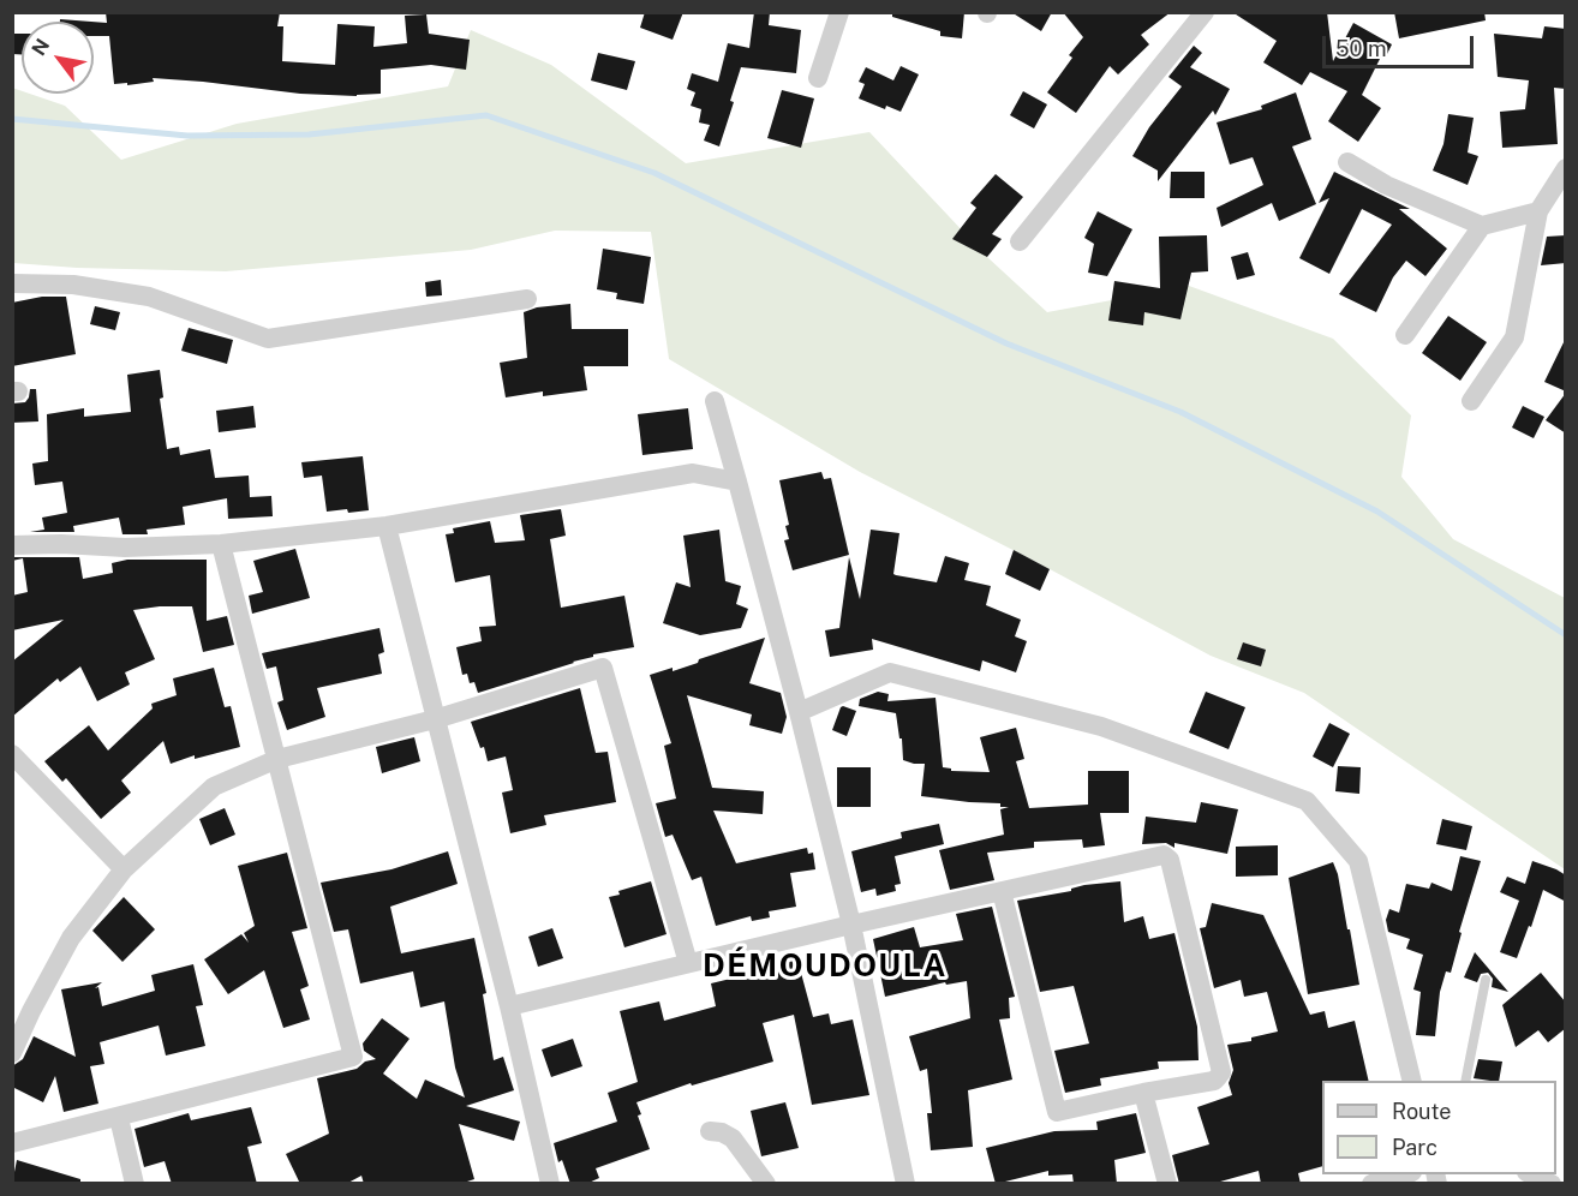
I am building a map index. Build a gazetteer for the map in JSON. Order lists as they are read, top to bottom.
{
  "districts": ["DÉMOUDOULA"],
  "legend": ["Route", "Parc"],
  "scale_bar": "50 m",
  "north": "top left"
}
